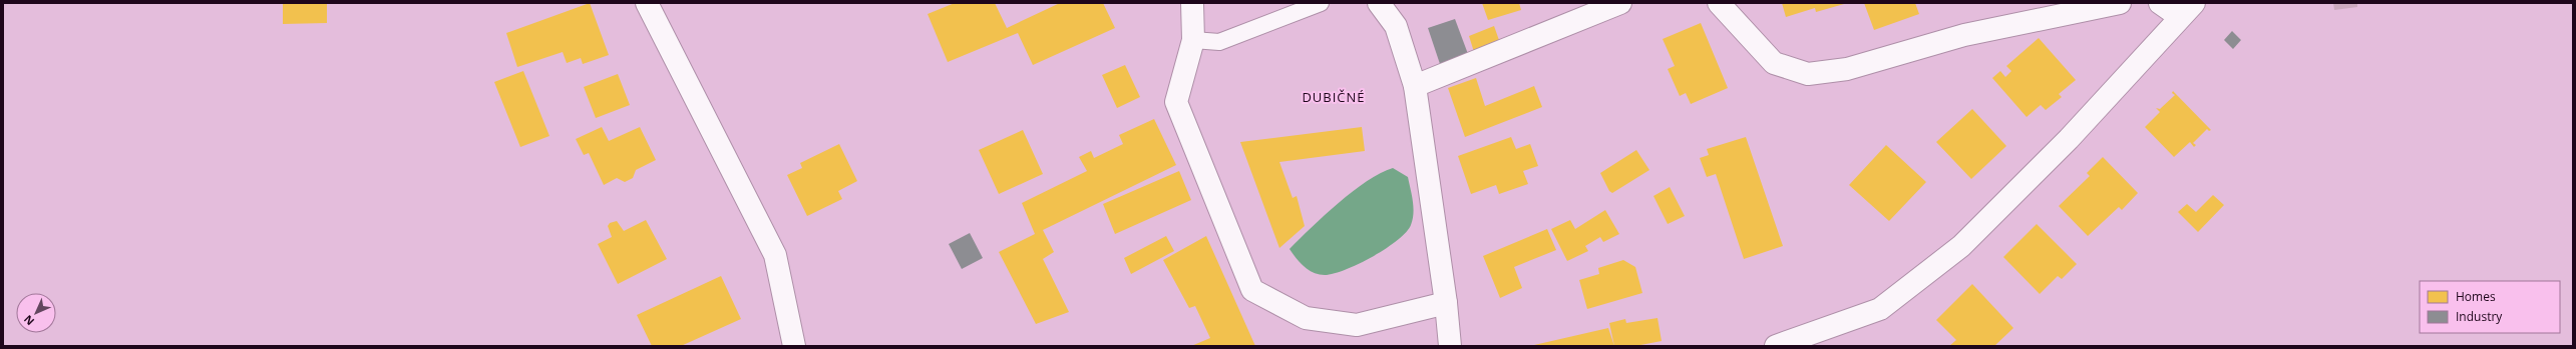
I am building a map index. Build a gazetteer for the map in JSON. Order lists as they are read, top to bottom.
{
  "districts": ["DUBIČNÉ"],
  "legend": ["Homes", "Industry"],
  "north": "bottom left"
}
